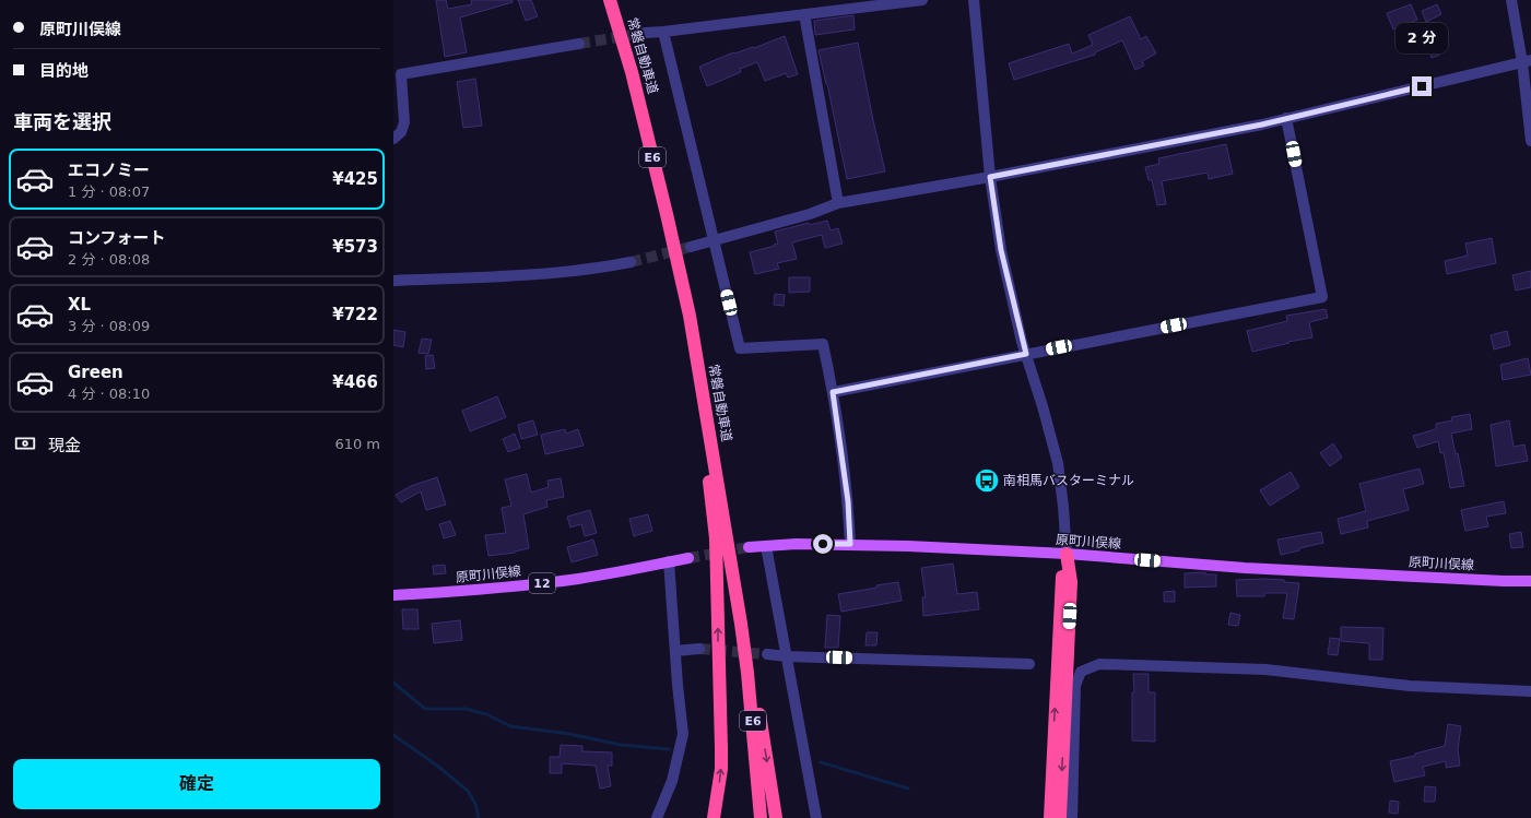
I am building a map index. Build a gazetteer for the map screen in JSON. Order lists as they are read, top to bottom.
{
  "streets": {
    "highway": ["常磐自動車道", "E6"],
    "main road": ["原町川俣線", "12"]
  },
  "places": {
    "bus stop": ["南相馬バスターミナル"]
  },
  "page": {
    "banner": ["原町川俣線", "目的地"],
    "bubble": "2 分",
    "heading": "車両を選択",
    "list": [
      {
        "name": "エコノミー",
        "note": "1 分 · 08:07",
        "value": "¥425"
      },
      {
        "name": "コンフォート",
        "note": "2 分 · 08:08",
        "value": "¥573"
      },
      {
        "name": "XL",
        "note": "3 分 · 08:09",
        "value": "¥722"
      },
      {
        "name": "Green",
        "note": "4 分 · 08:10",
        "value": "¥466"
      }
    ],
    "pay": ["現金", "610 m"],
    "buttons": "確定"
  }
}
